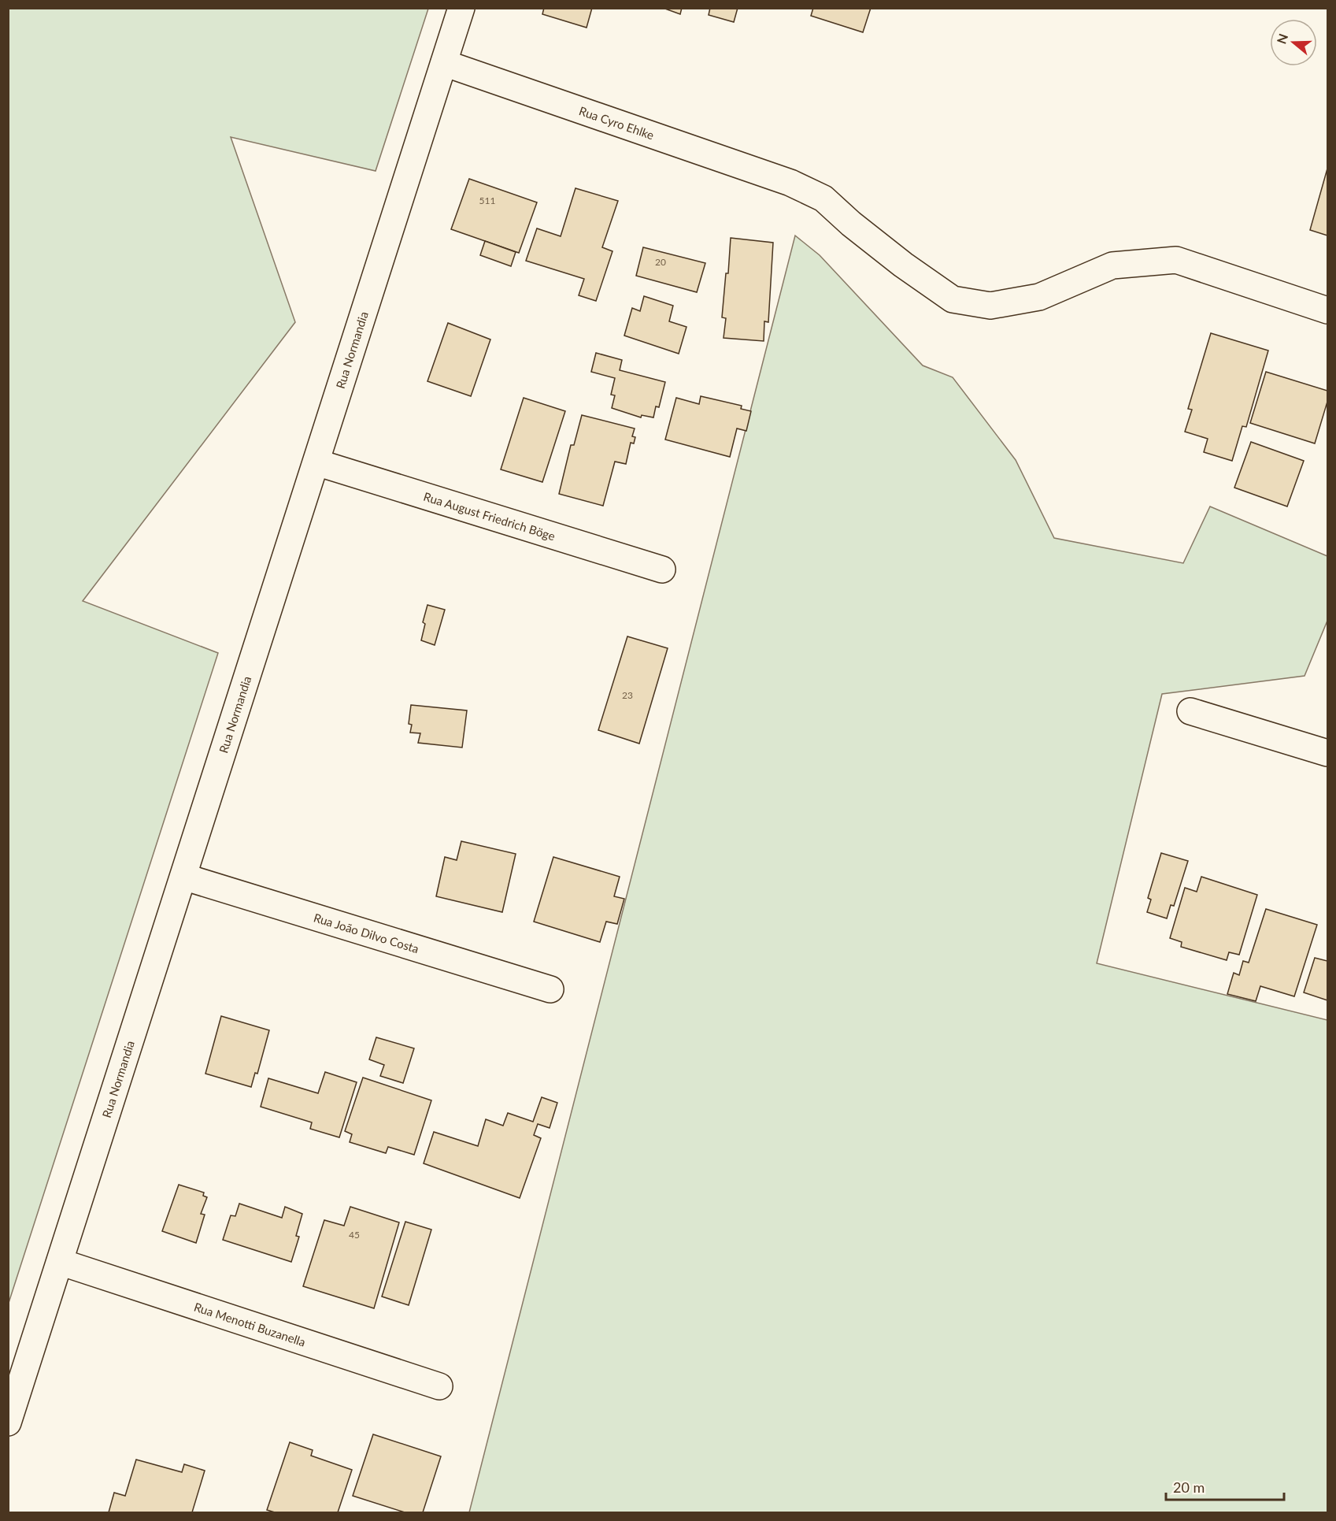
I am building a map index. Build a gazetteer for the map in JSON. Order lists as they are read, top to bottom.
{
  "streets": {
    "street": [
      "Rua Cyro Ehlke",
      "Rua Normandia",
      "Rua August Friedrich Böge",
      "Rua João Dilvo Costa",
      "Rua Menotti Buzanella"
    ]
  },
  "crossings": [
    ["Rua Cyro Ehlke", "Rua Normandia"],
    ["Rua Normandia", "Rua August Friedrich Böge"],
    ["Rua Normandia", "Rua João Dilvo Costa"],
    ["Rua Normandia", "Rua Menotti Buzanella"]
  ],
  "house_numbers": [
    "511",
    "20",
    "23",
    "45"
  ],
  "scale_bar": "20 m",
  "north": "left"
}
